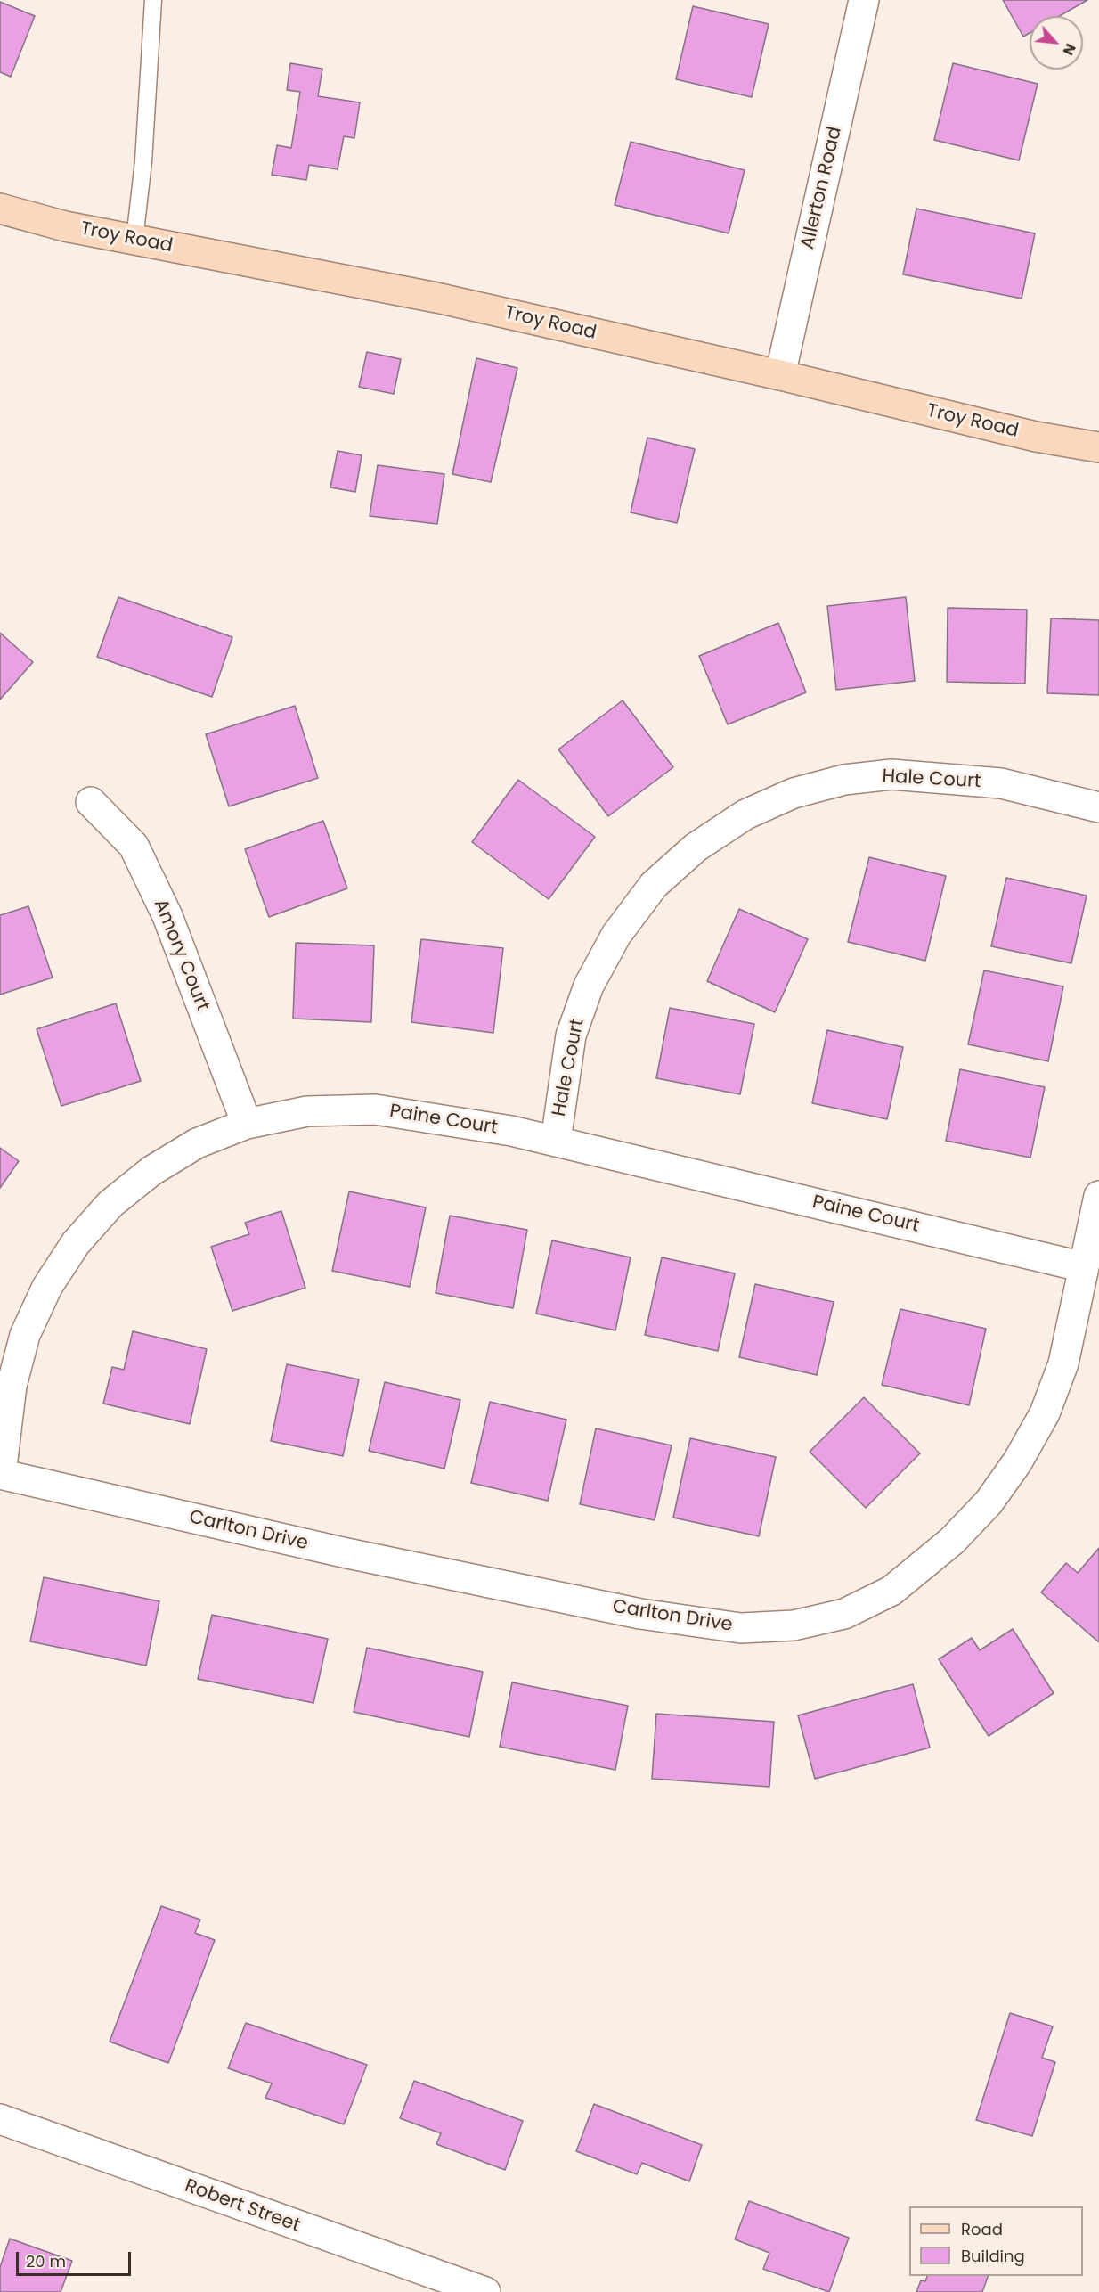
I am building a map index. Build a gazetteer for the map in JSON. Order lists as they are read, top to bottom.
{
  "streets": {
    "street": [
      "Allerton Road",
      "Troy Road",
      "Hale Court",
      "Amory Court",
      "Paine Court",
      "Carlton Drive",
      "Robert Street"
    ]
  },
  "crossings": [
    ["Allerton Road", "Troy Road"],
    ["Hale Court", "Paine Court"],
    ["Amory Court", "Paine Court"],
    ["Paine Court", "Carlton Drive"]
  ],
  "legend": ["Road", "Building"],
  "scale_bar": "20 m",
  "north": "bottom right"
}
